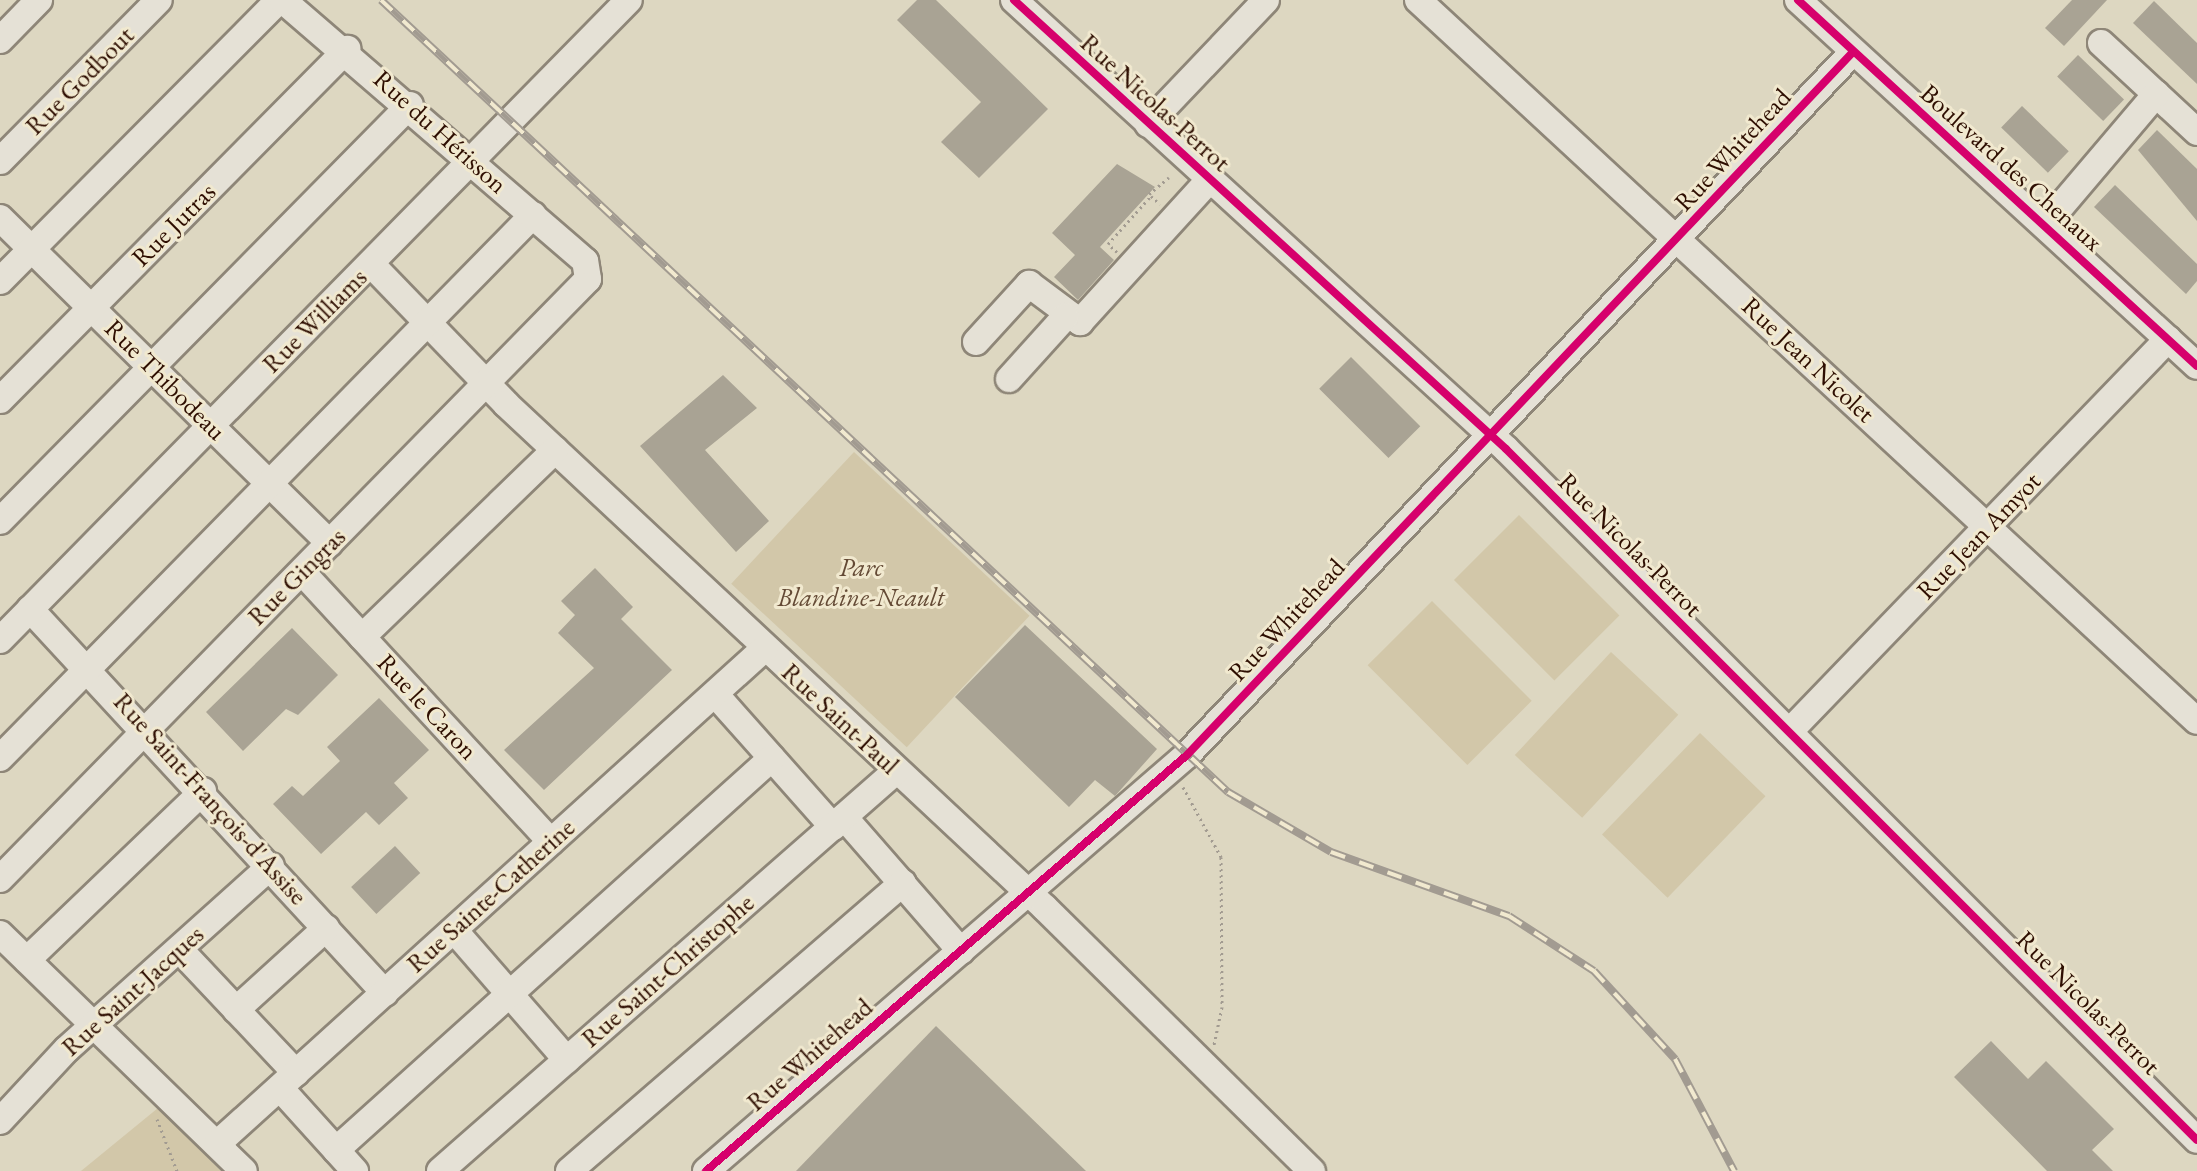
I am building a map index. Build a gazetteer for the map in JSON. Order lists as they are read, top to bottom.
{
  "streets": {
    "street": [
      "Rue Godbout",
      "Rue Nicolas-Perrot",
      "Rue du Hérisson",
      "Rue Whitehead",
      "Boulevard des Chenaux",
      "Rue Jutras",
      "Rue Williams",
      "Rue Jean Nicolet",
      "Rue Thibodeau",
      "Rue Jean Amyot",
      "Rue Gingras",
      "Rue le Caron",
      "Rue Saint-Paul",
      "Rue Saint-François-d'Assise",
      "Rue Sainte-Catherine",
      "Rue Saint-Christophe",
      "Rue Saint-Jacques"
    ]
  },
  "crossings": [
    ["Rue Nicolas-Perrot", "Rue Whitehead"],
    ["Rue Nicolas-Perrot", "Rue Jean Amyot"],
    ["Rue du Hérisson", "Rue Jutras"],
    ["Rue du Hérisson", "Rue Williams"],
    ["Rue du Hérisson", "Rue Gingras"],
    ["Rue Whitehead", "Boulevard des Chenaux"],
    ["Rue Whitehead", "Rue Jean Nicolet"],
    ["Rue Whitehead", "Rue Saint-Paul"],
    ["Boulevard des Chenaux", "Rue Jean Amyot"],
    ["Rue Jutras", "Rue Thibodeau"],
    ["Rue Williams", "Rue Thibodeau"],
    ["Rue Williams", "Rue Saint-Paul"],
    ["Rue Williams", "Rue Saint-François-d'Assise"],
    ["Rue Jean Nicolet", "Rue Jean Amyot"],
    ["Rue Thibodeau", "Rue Gingras"],
    ["Rue Gingras", "Rue le Caron"],
    ["Rue Gingras", "Rue Saint-Paul"],
    ["Rue Gingras", "Rue Saint-François-d'Assise"],
    ["Rue le Caron", "Rue Sainte-Catherine"],
    ["Rue Saint-Paul", "Rue Sainte-Catherine"],
    ["Rue Saint-Paul", "Rue Saint-Christophe"],
    ["Rue Saint-François-d'Assise", "Rue Sainte-Catherine"],
    ["Rue Saint-François-d'Assise", "Rue Saint-Jacques"]
  ],
  "parks": ["Parc Blandine-Neault"]
}
